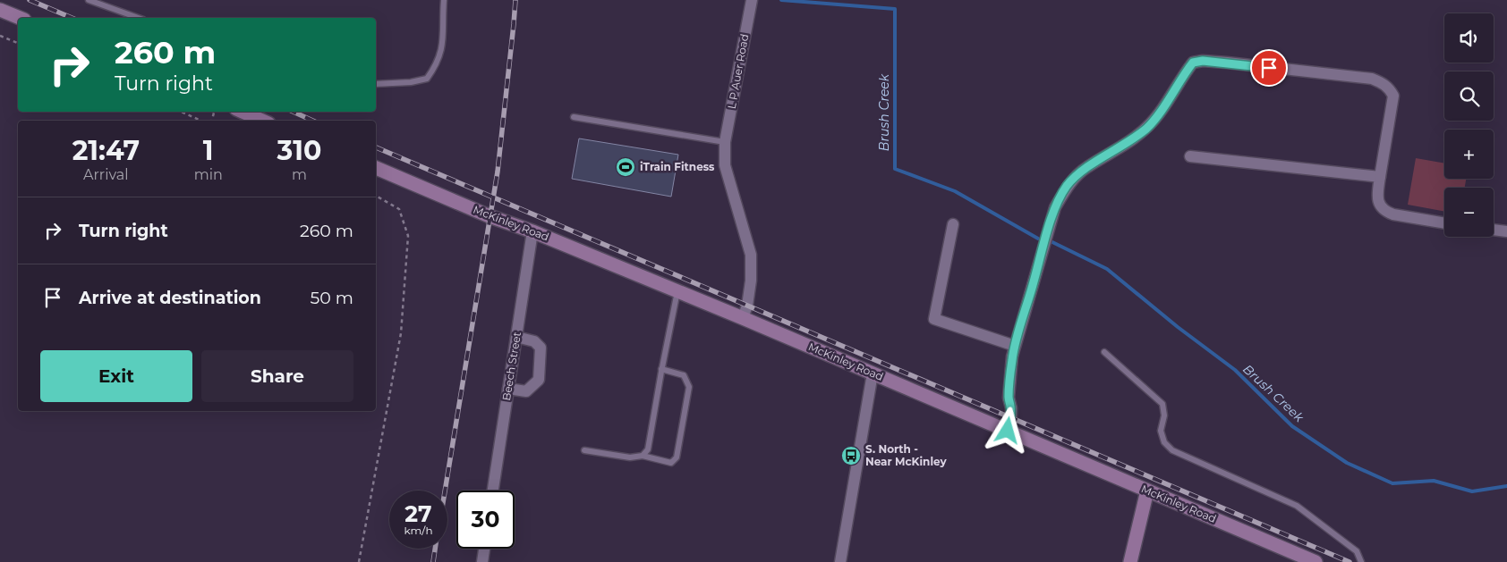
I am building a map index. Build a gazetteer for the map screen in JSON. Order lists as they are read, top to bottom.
{
  "streets": {
    "street": ["L P Auer Road", "McKinley Road", "Beech Street"]
  },
  "crossings": [
    ["L P Auer Road", "McKinley Road"],
    ["McKinley Road", "Beech Street"]
  ],
  "water": ["Brush Creek"],
  "places": {
    "sports": ["iTrain Fitness"],
    "bus stop": ["S. North - Near McKinley"]
  },
  "page": {
    "map_buttons": ["+", "−"],
    "turn": ["260 m", "Turn right"],
    "eta": [
      "21:47",
      "Arrival",
      "1",
      "min",
      "310",
      "m"
    ],
    "list": [
      {
        "name": "Turn right",
        "value": "260 m"
      },
      {
        "name": "Arrive at destination",
        "value": "50 m"
      }
    ],
    "buttons": ["Exit", "Share"],
    "speed": "27 km/h",
    "limit": "30"
  }
}
